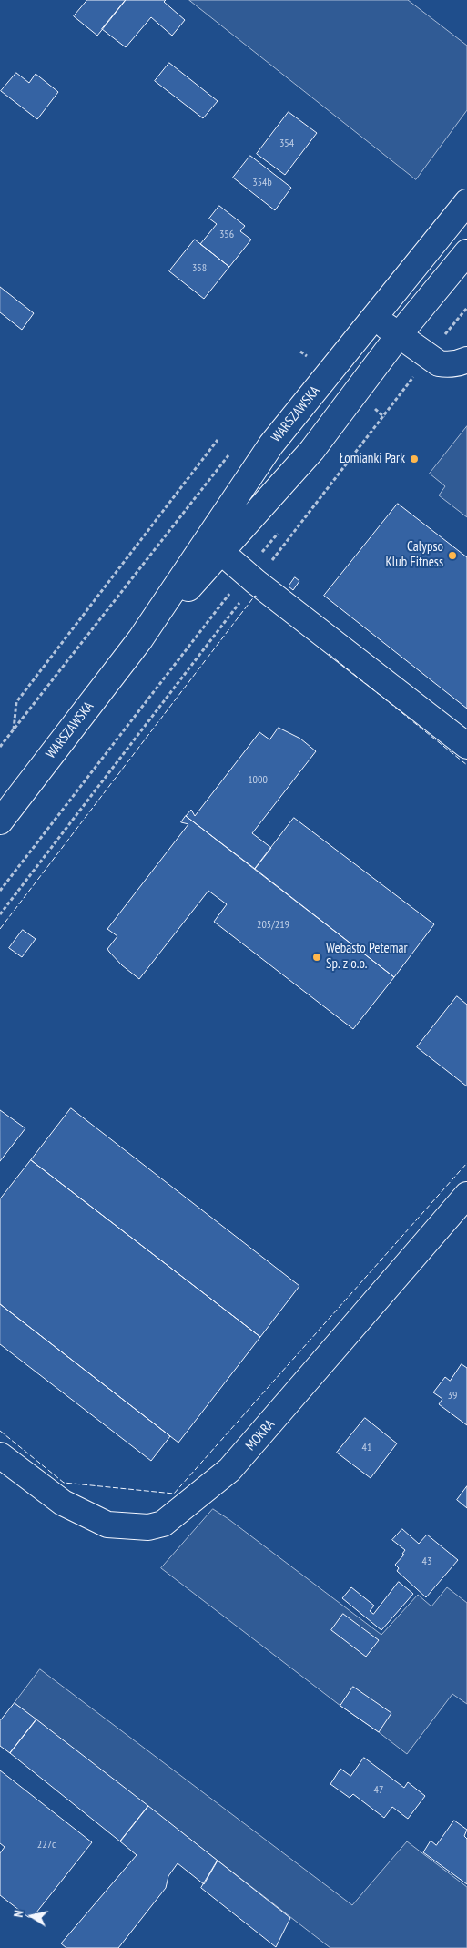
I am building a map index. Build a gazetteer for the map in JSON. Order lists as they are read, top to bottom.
{
  "streets": {
    "street": ["WARSZAWSKA", "MOKRA"]
  },
  "places": ["Łomianki Park", "Calypso Klub Fitness", "Webasto Petemar Sp. z o.o."],
  "house_numbers": [
    "354",
    "354b",
    "356",
    "358",
    "1000",
    "205/219",
    "39",
    "41",
    "43",
    "47",
    "227c"
  ],
  "north": "left"
}
